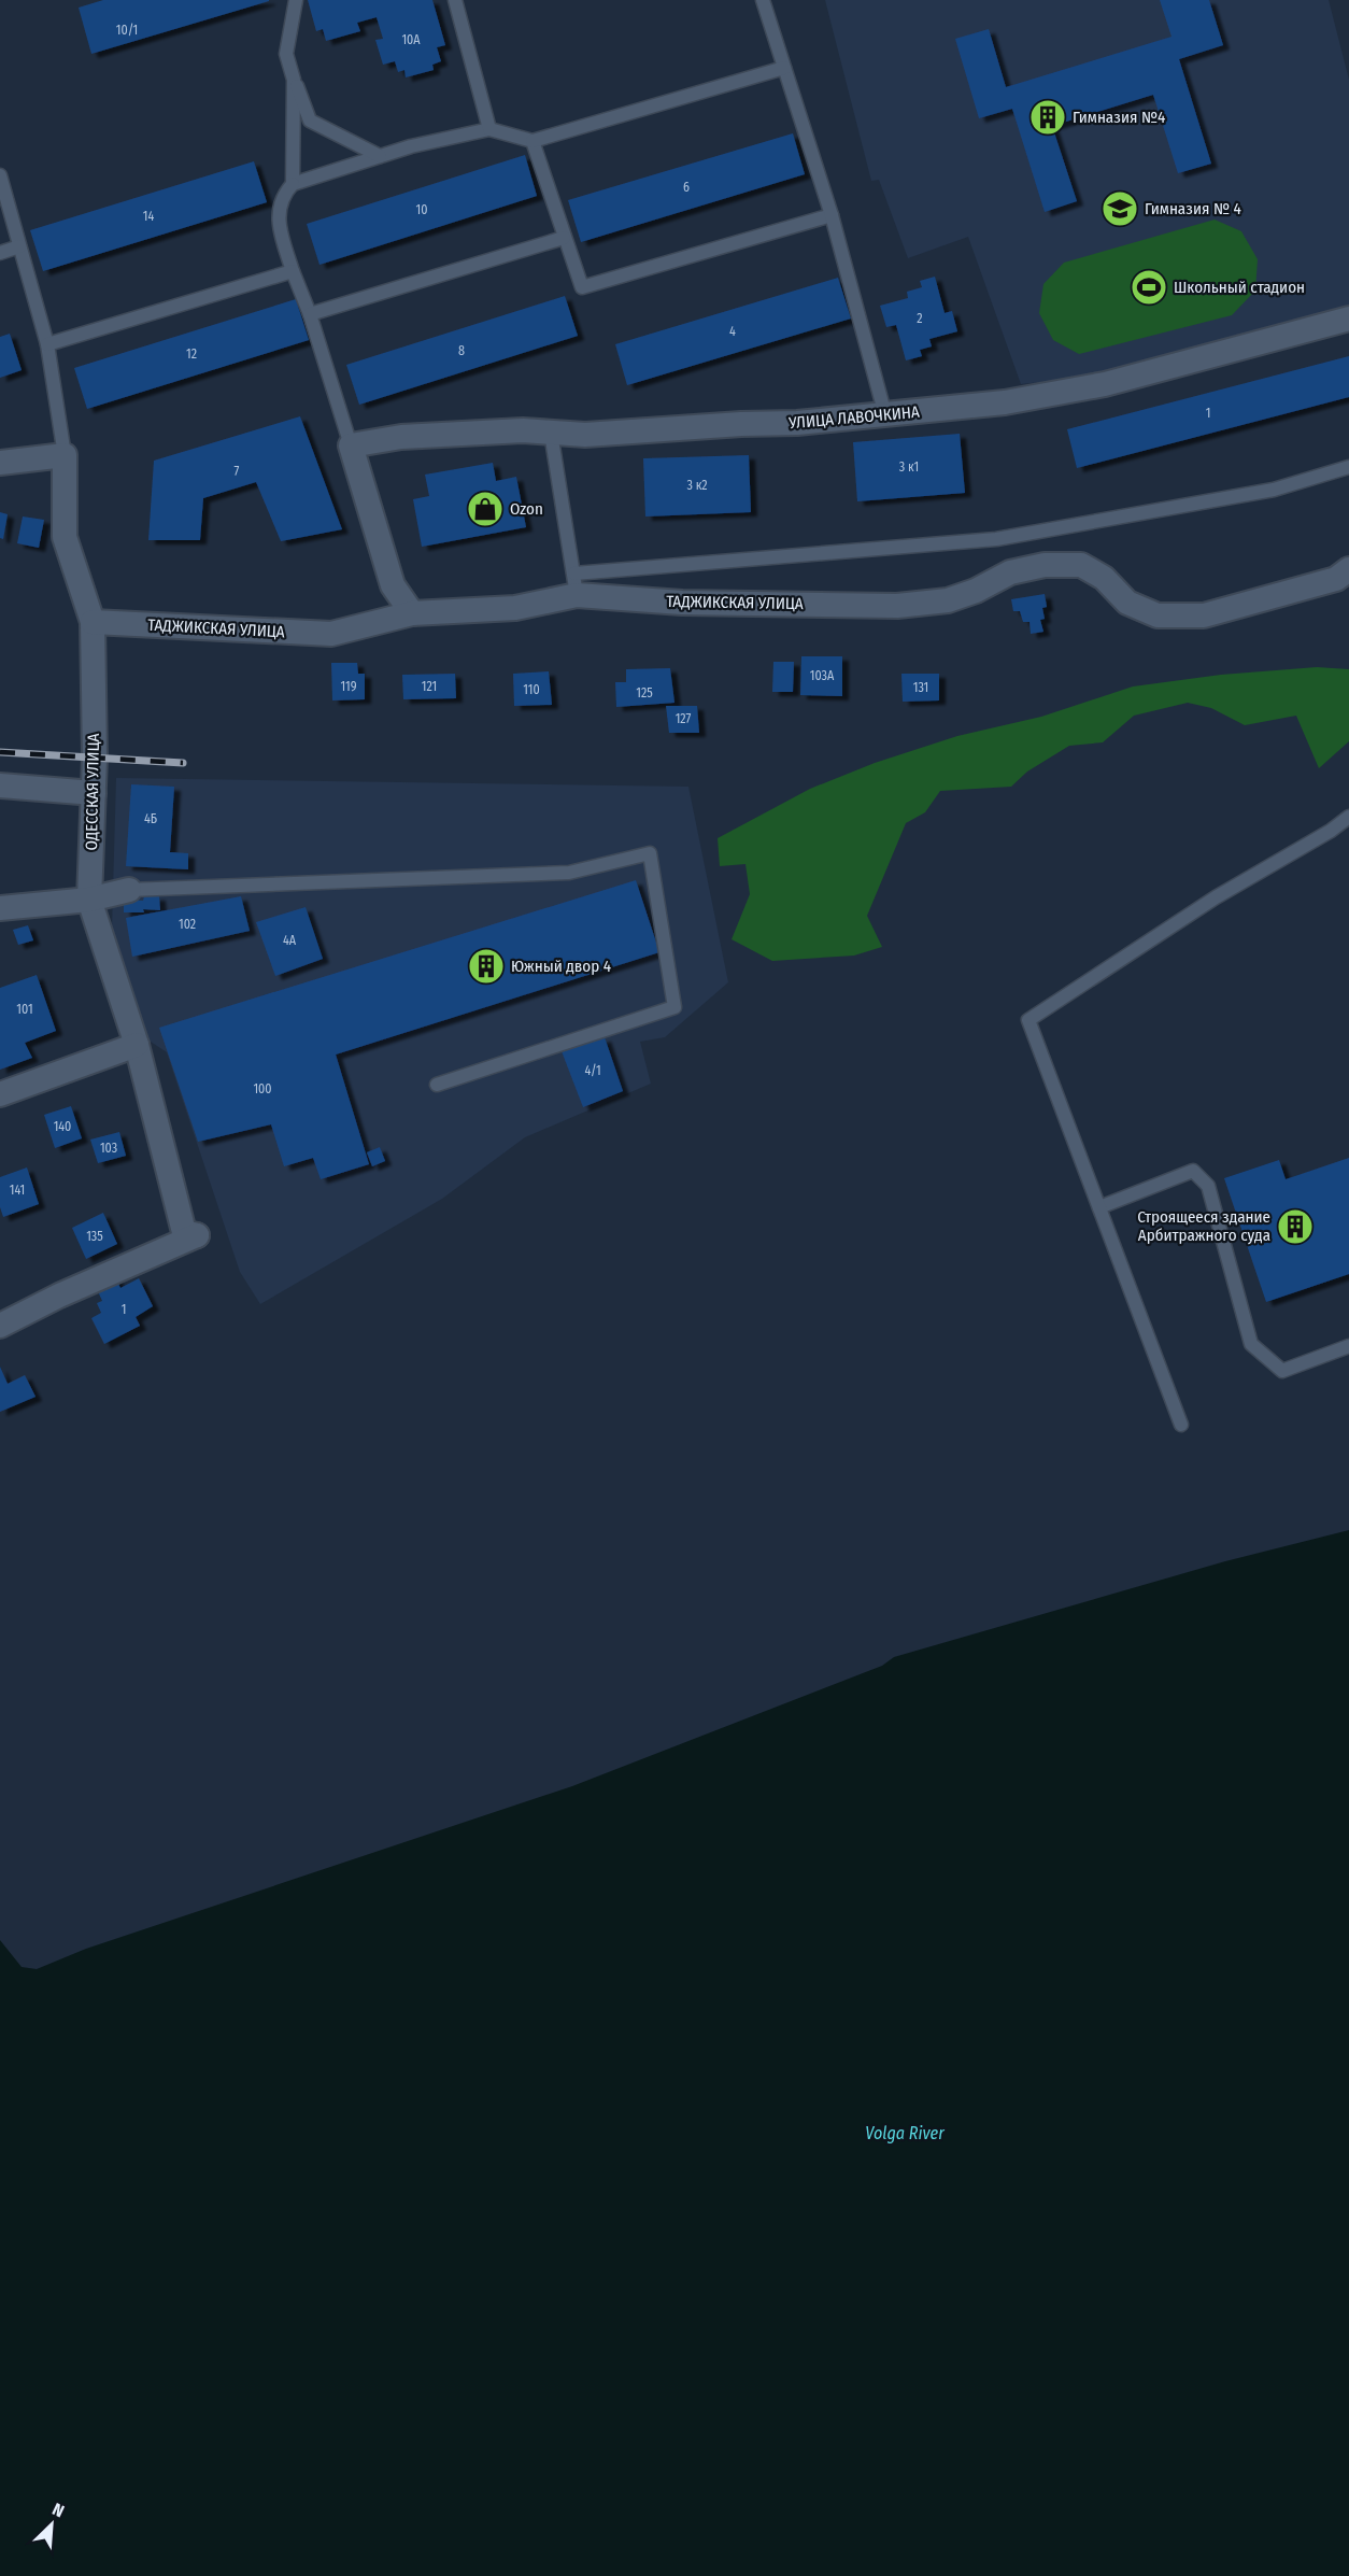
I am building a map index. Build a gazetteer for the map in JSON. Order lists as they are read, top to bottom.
{
  "streets": {
    "street": ["УЛИЦА ЛАВОЧКИНА", "ТАДЖИКСКАЯ УЛИЦА", "ОДЕССКАЯ УЛИЦА"]
  },
  "crossings": [
    ["ТАДЖИКСКАЯ УЛИЦА", "ОДЕССКАЯ УЛИЦА"]
  ],
  "water": ["Volga River"],
  "places": {
    "building": ["Гимназия №4", "Южный двор 4", "Строящееся здание Арбитражного суда"],
    "school or university": ["Гимназия № 4"],
    "sports": ["Школьный стадион"],
    "shop": ["Ozon"]
  },
  "house_numbers": [
    "10/1",
    "10А",
    "6",
    "10",
    "14",
    "2",
    "4",
    "8",
    "12",
    "1",
    "3 к1",
    "7",
    "3 к2",
    "103А",
    "119",
    "121",
    "131",
    "110",
    "125",
    "127",
    "4Б",
    "102",
    "4А",
    "101",
    "4/1",
    "100",
    "140",
    "103",
    "141",
    "135",
    "1"
  ],
  "north": "top right"
}
